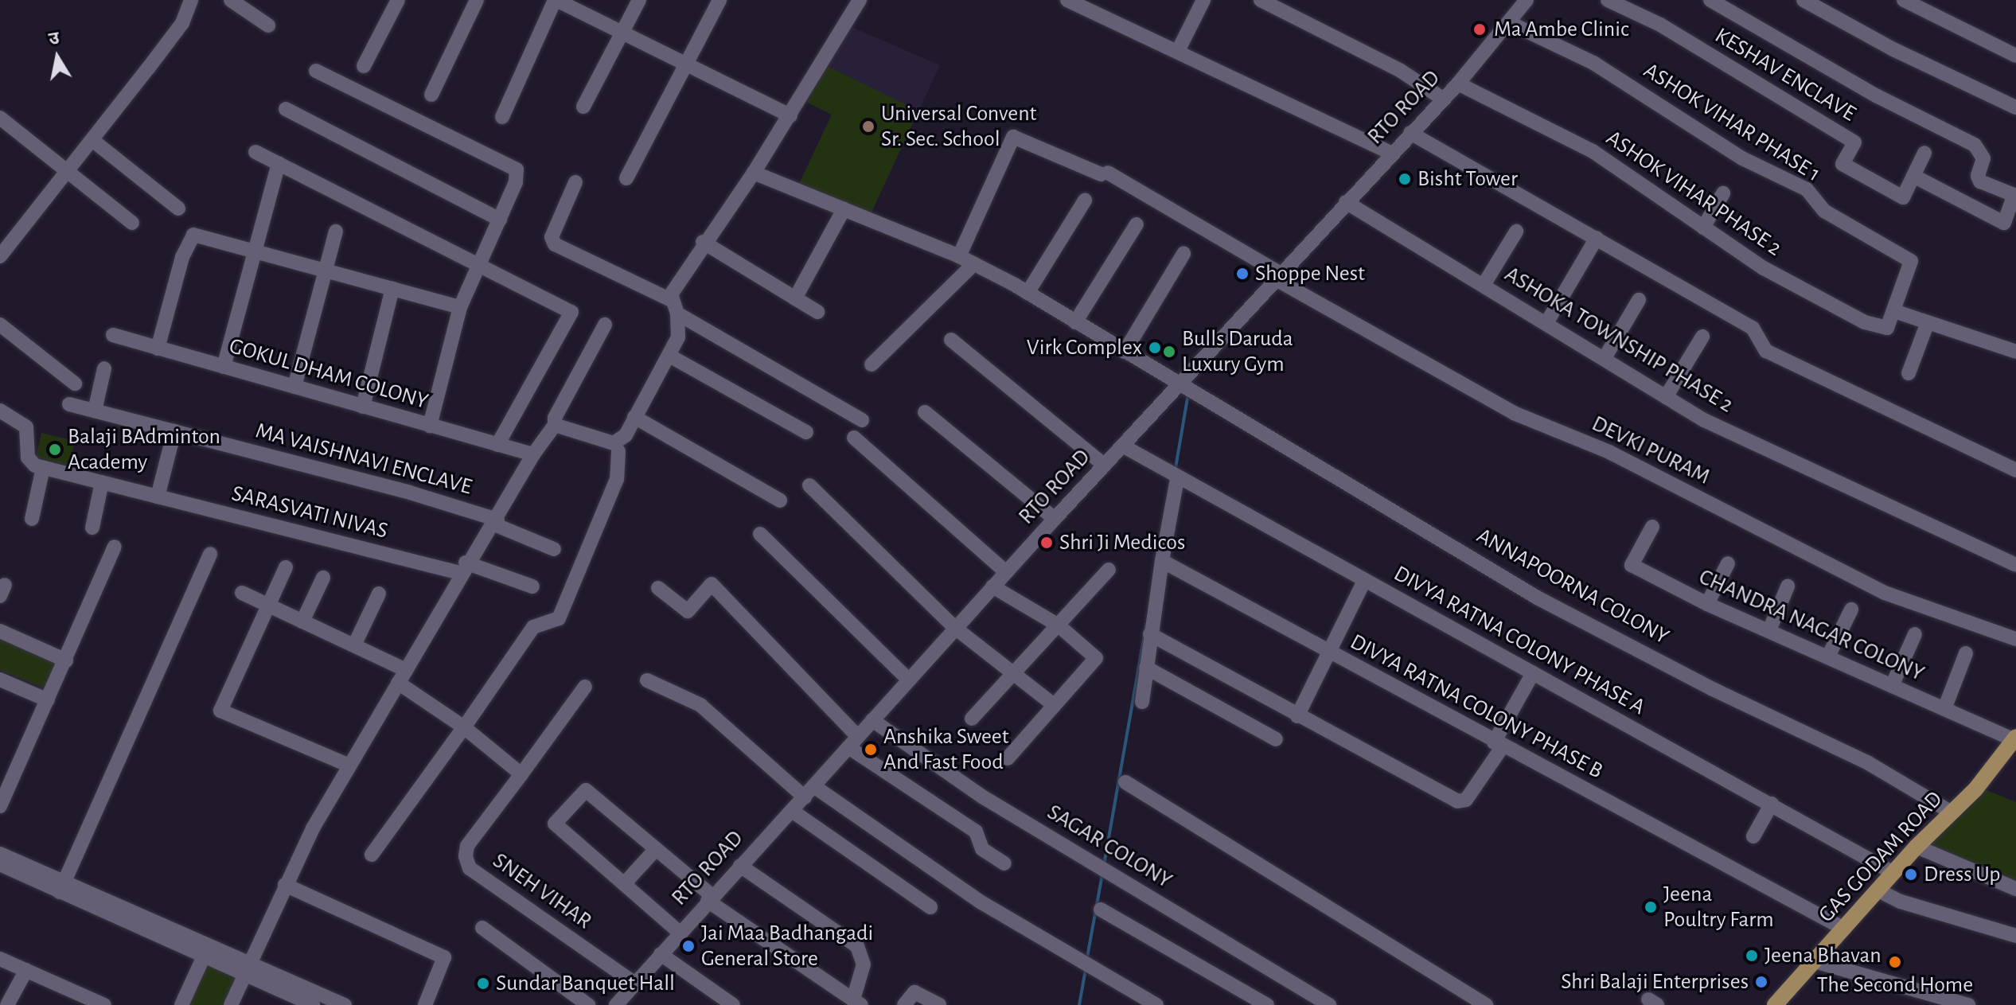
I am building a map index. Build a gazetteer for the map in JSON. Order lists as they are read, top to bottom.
{
  "streets": {
    "main road": ["GAS GODAM ROAD"],
    "street": [
      "KESHAV ENCLAVE",
      "RTO ROAD",
      "ASHOK VIHAR PHASE 1",
      "ASHOK VIHAR PHASE 2",
      "ASHOKA TOWNSHIP PHASE 2",
      "GOKUL DHAM COLONY",
      "DEVKI PURAM",
      "MA VAISHNAVI ENCLAVE",
      "SARASVATI NIVAS",
      "ANNAPOORNA COLONY",
      "CHANDRA NAGAR COLONY",
      "DIVYA RATNA COLONY PHASE A",
      "DIVYA RATNA COLONY PHASE B",
      "SAGAR COLONY",
      "SNEH VIHAR"
    ]
  },
  "crossings": [
    ["RTO ROAD", "ASHOK VIHAR PHASE 1"],
    ["RTO ROAD", "ASHOK VIHAR PHASE 2"],
    ["RTO ROAD", "ASHOKA TOWNSHIP PHASE 2"],
    ["RTO ROAD", "DEVKI PURAM"],
    ["RTO ROAD", "ANNAPOORNA COLONY"],
    ["RTO ROAD", "DIVYA RATNA COLONY PHASE A"],
    ["RTO ROAD", "SAGAR COLONY"],
    ["RTO ROAD", "SNEH VIHAR"],
    ["ASHOK VIHAR PHASE 1", "ASHOK VIHAR PHASE 2"],
    ["DEVKI PURAM", "ANNAPOORNA COLONY"],
    ["ANNAPOORNA COLONY", "GAS GODAM ROAD"],
    ["CHANDRA NAGAR COLONY", "GAS GODAM ROAD"],
    ["DIVYA RATNA COLONY PHASE A", "GAS GODAM ROAD"],
    ["DIVYA RATNA COLONY PHASE B", "GAS GODAM ROAD"]
  ],
  "places": [
    "Ma Ambe Clinic",
    "Universal Convent Sr. Sec. School",
    "Bisht Tower",
    "Shoppe Nest",
    "Virk Complex",
    "Bulls Daruda Luxury Gym",
    "Balaji BAdminton Academy",
    "Shri Ji Medicos",
    "Anshika Sweet And Fast Food",
    "Dress Up",
    "Jeena Poultry Farm",
    "Jai Maa Badhangadi General Store",
    "Jeena Bhavan",
    "The Second Home",
    "Shri Balaji Enterprises",
    "Sundar Banquet Hall"
  ],
  "north": "top"
}
